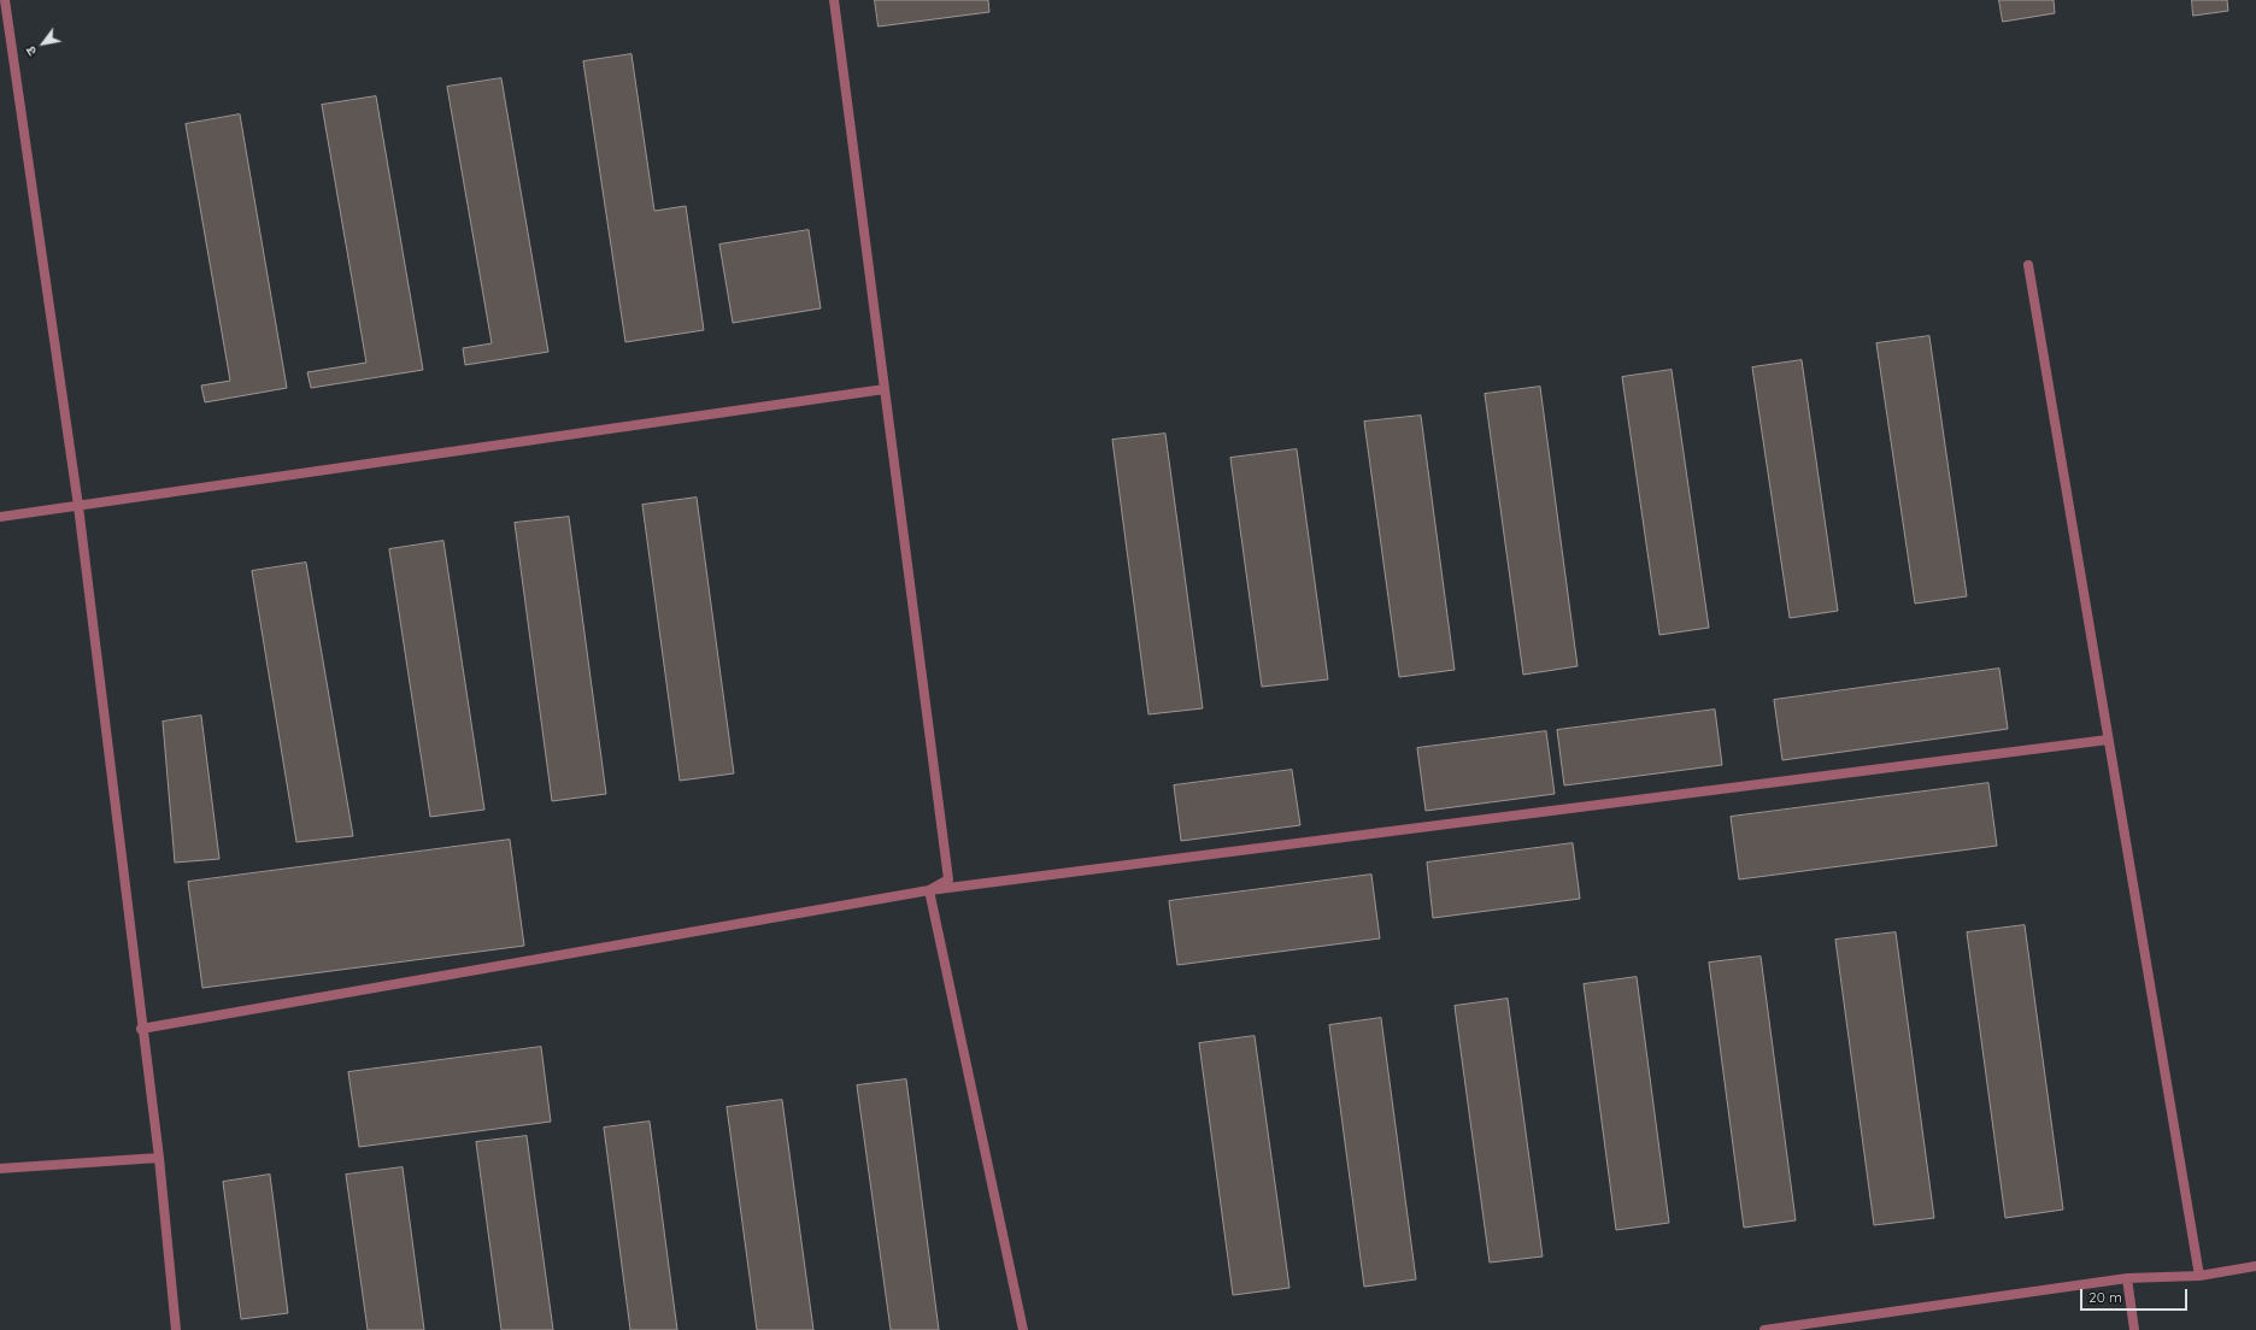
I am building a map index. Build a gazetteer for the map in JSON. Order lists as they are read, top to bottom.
{
  "scale_bar": "20 m",
  "north": "bottom left"
}
